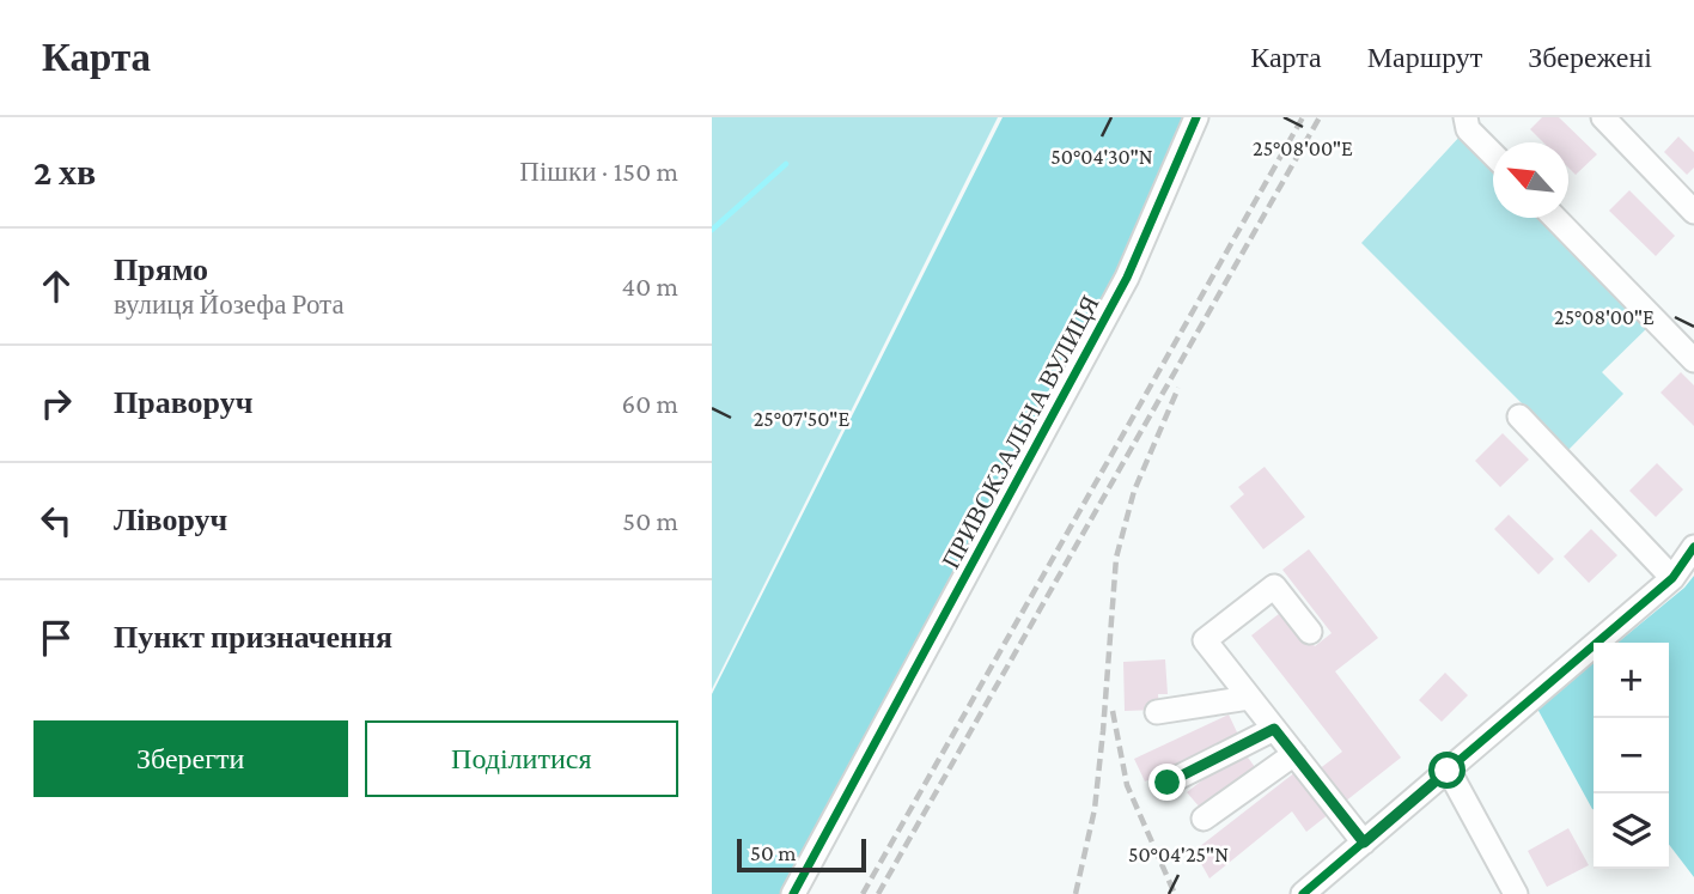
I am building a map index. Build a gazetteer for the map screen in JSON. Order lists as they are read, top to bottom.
{
  "streets": {
    "street": ["ПРИВОКЗАЛЬНА ВУЛИЦЯ"]
  },
  "scale_bar": "50 m",
  "north": "top left",
  "page": {
    "header": "Карта",
    "nav": ["Карта", "Маршрут", "Збережені"],
    "heading": ["2 хв", "Пішки · 150 m"],
    "list": [
      ["Прямо", "вулиця Йозефа Рота", "40 m"],
      ["Праворуч", "60 m"],
      ["Ліворуч", "50 m"],
      "Пункт призначення"
    ],
    "map_buttons": ["+", "−"],
    "buttons": ["Зберегти", "Поділитися"],
    "scale": "50 m"
  },
  "coordinates": [
    "25°08'00\"E",
    "50°04'30\"N",
    "25°07'50\"E",
    "50°04'25\"N"
  ]
}
